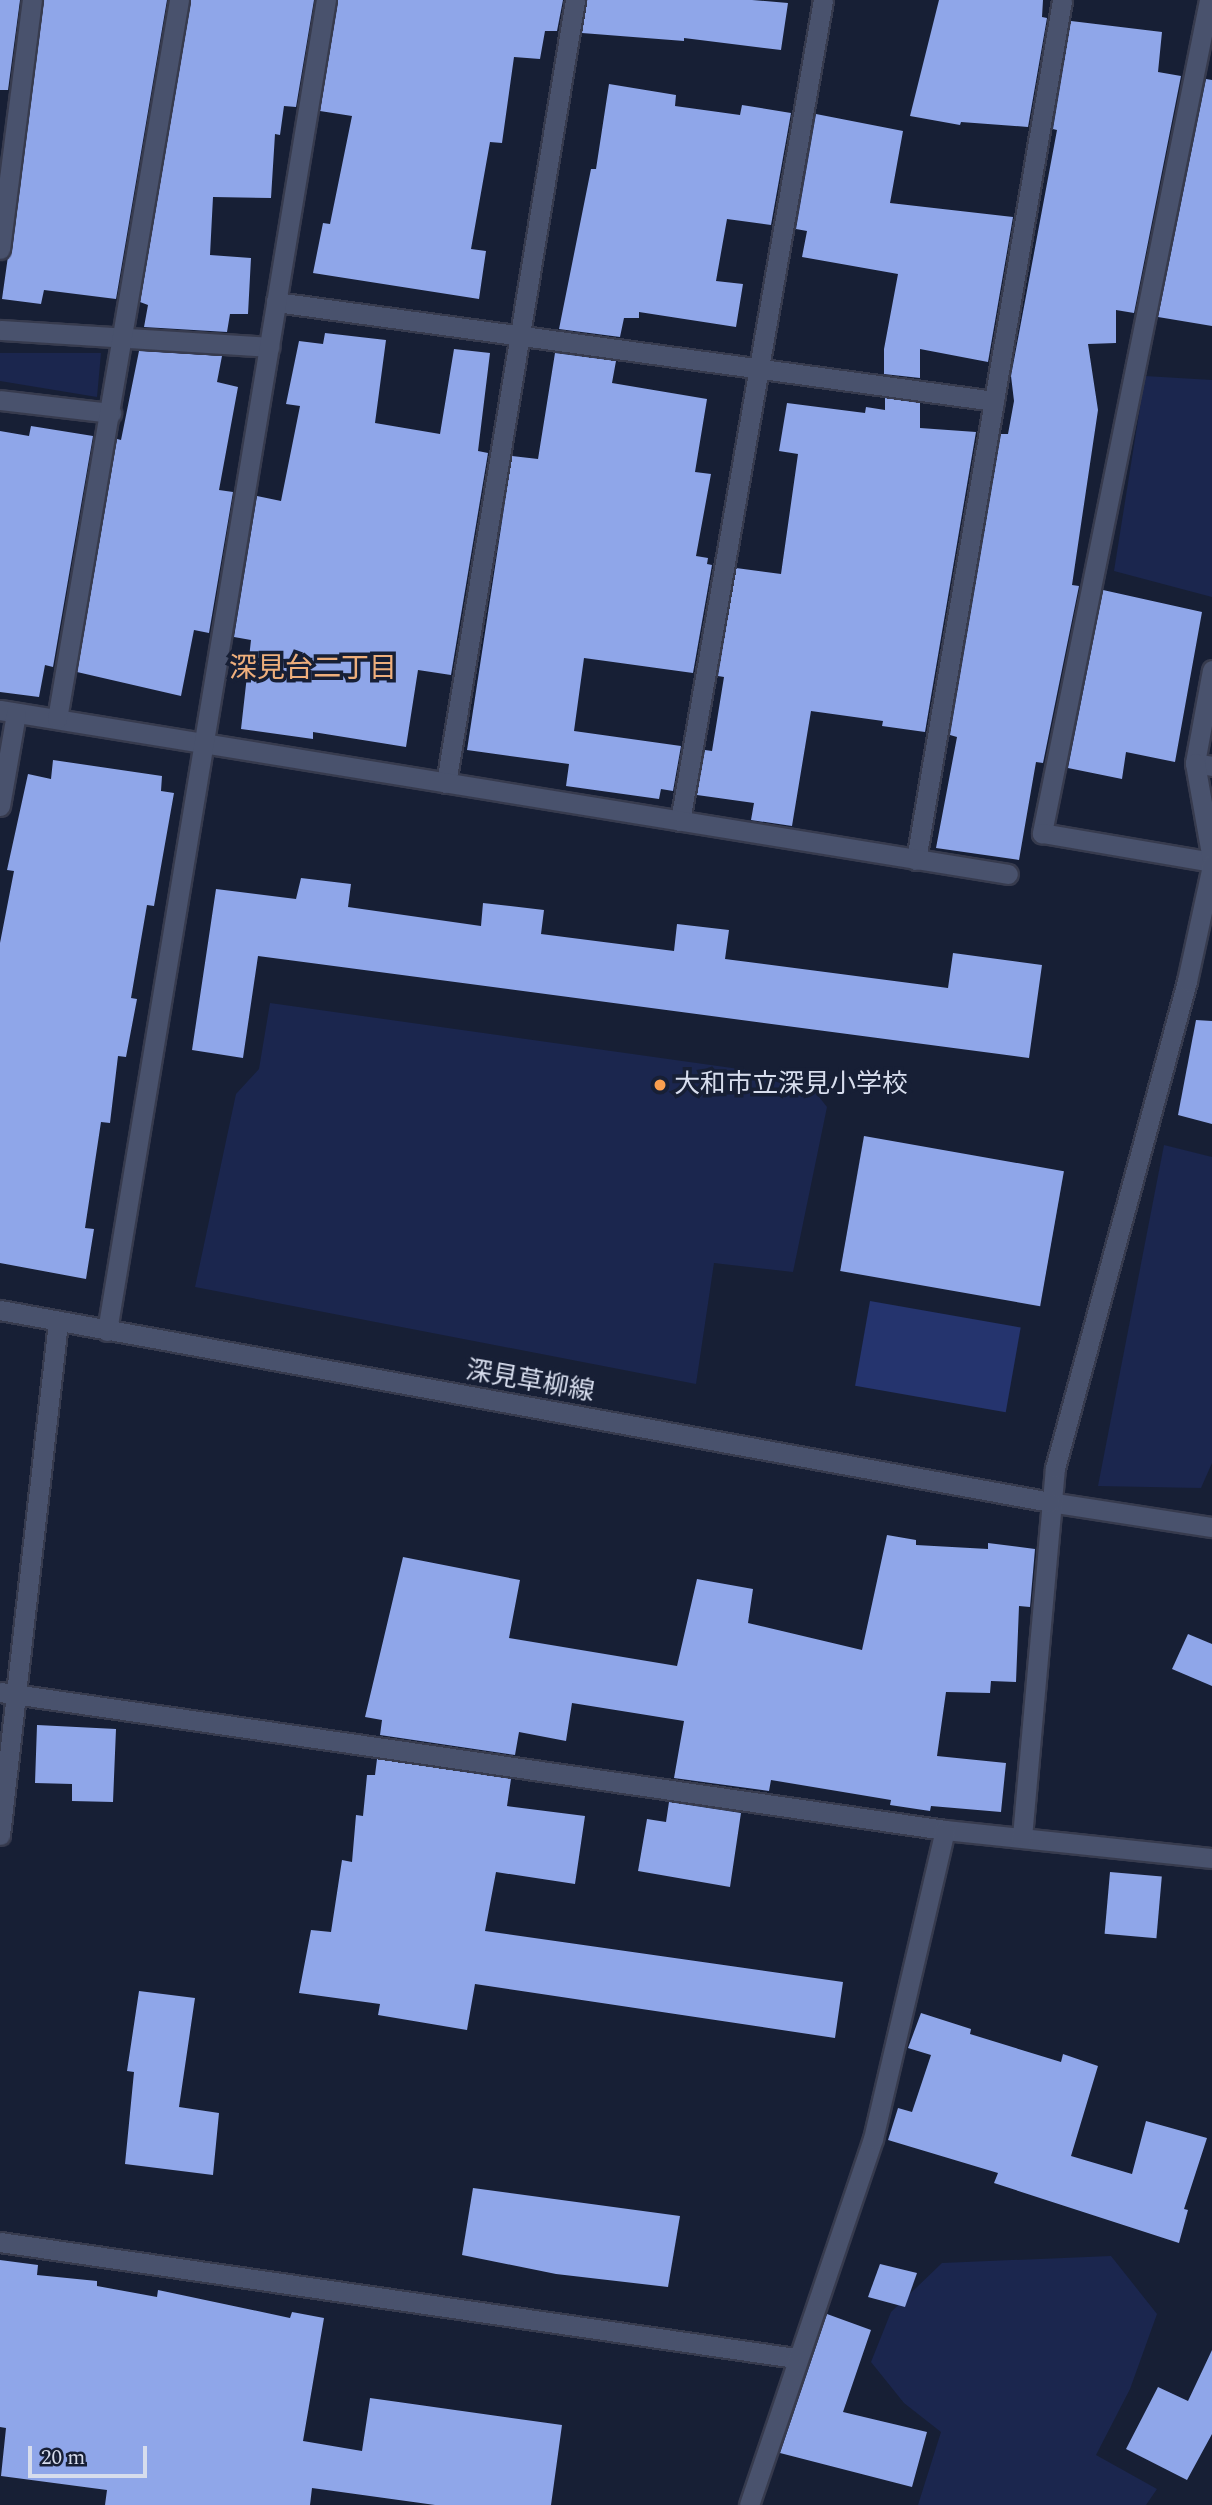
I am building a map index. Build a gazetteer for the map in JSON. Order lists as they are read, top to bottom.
{
  "streets": {
    "street": ["深見草柳線"]
  },
  "districts": ["深見台二丁目"],
  "places": ["大和市立深見小学校"],
  "scale_bar": "20 m"
}
